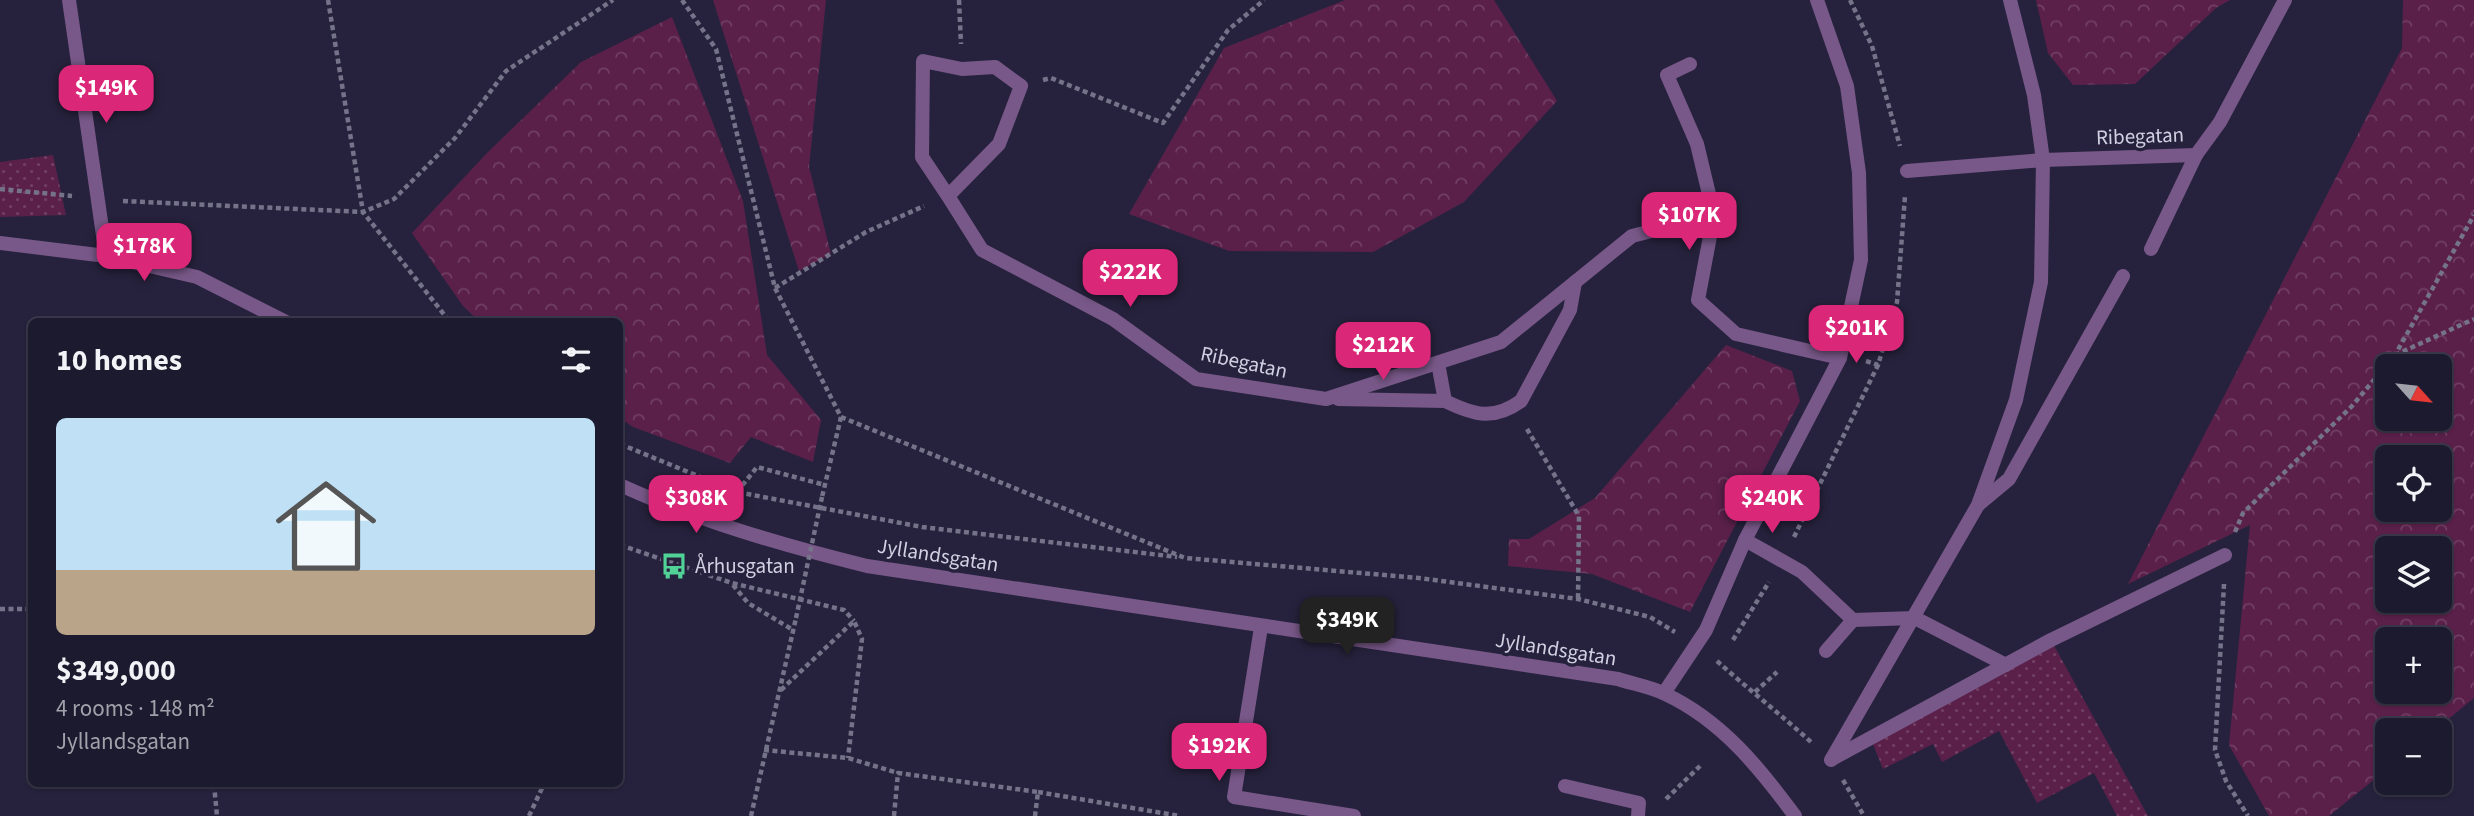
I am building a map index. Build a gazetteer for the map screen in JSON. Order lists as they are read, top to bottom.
{
  "streets": {
    "street": ["Ribegatan", "Jyllandsgatan"]
  },
  "places": {
    "bus stop": ["Århusgatan"]
  },
  "north": "bottom right",
  "page": {
    "price": [
      "$149K",
      "$107K",
      "$178K",
      "$222K",
      "$201K",
      "$212K",
      "$308K",
      "$240K",
      "$349K",
      "$192K"
    ],
    "heading": "10 homes",
    "map_buttons": ["+", "−"],
    "list": [
      {
        "name": "$349,000",
        "note": "4 rooms · 148 m² · Jyllandsgatan"
      }
    ]
  }
}
